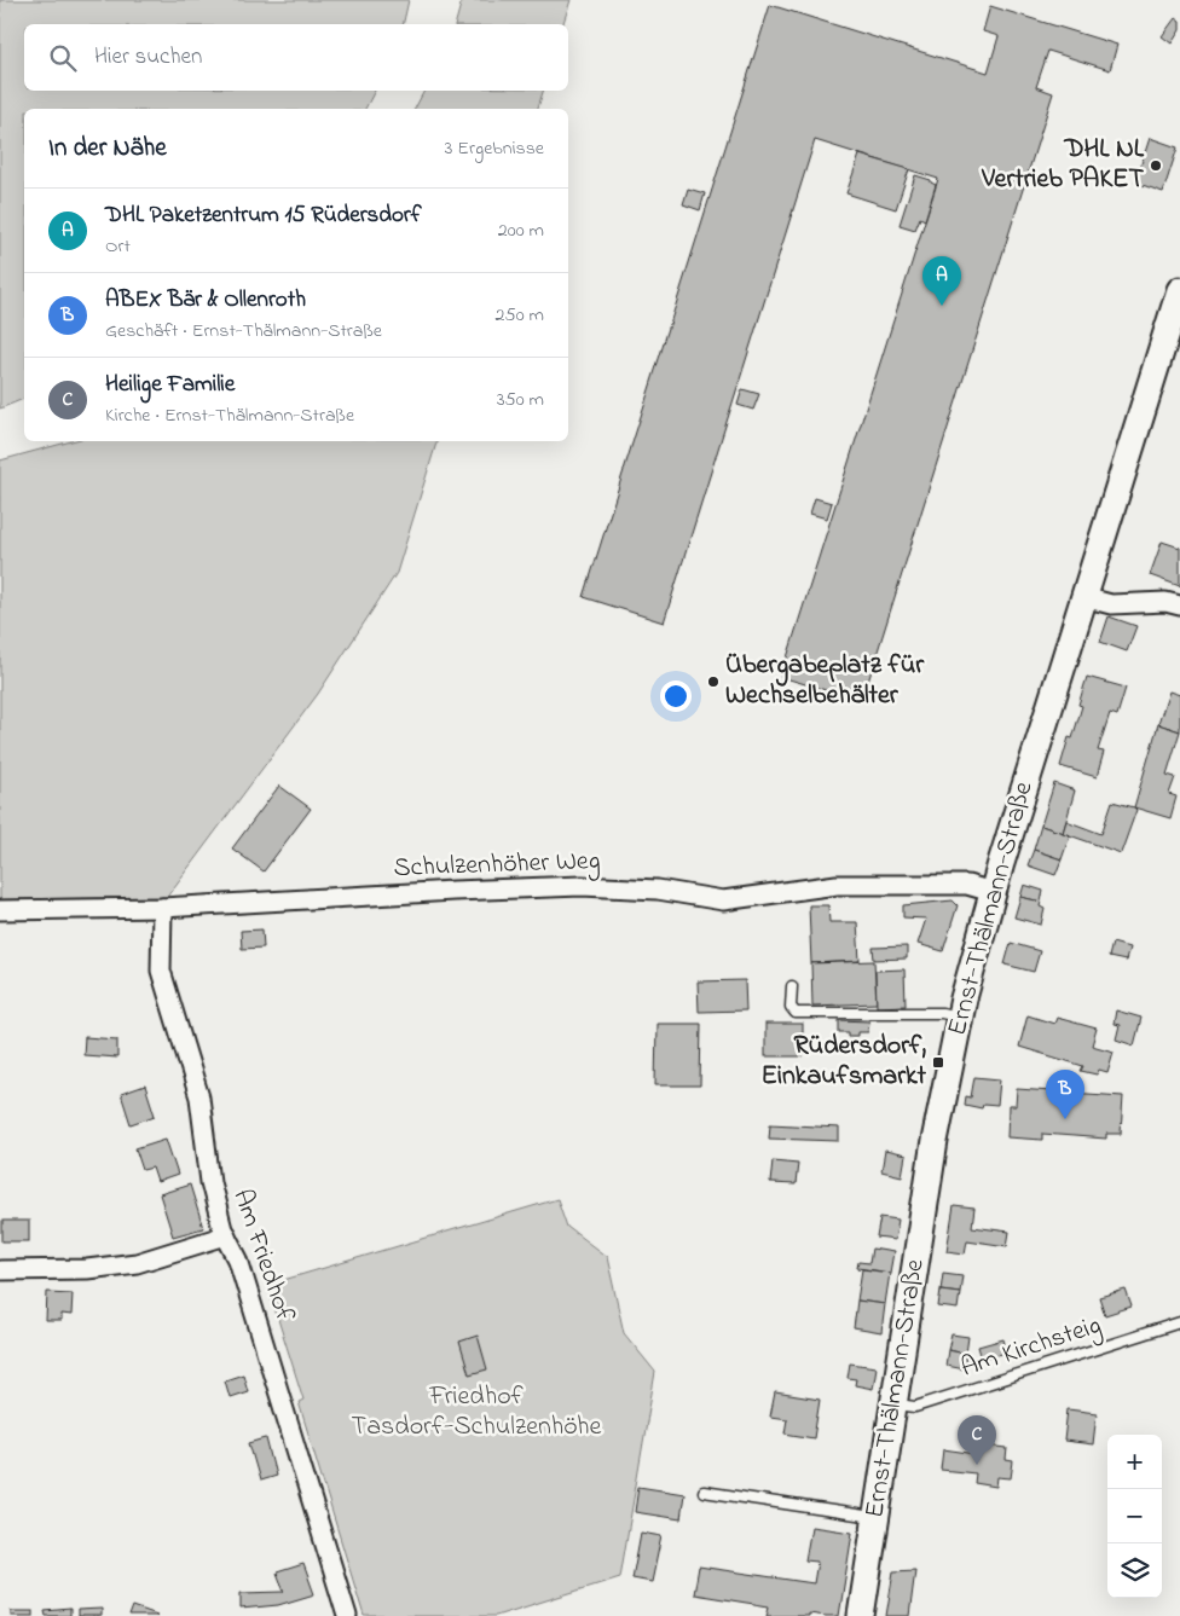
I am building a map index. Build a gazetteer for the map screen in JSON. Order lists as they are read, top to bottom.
{
  "streets": {
    "main road": ["Ernst-Thälmann-Straße"],
    "street": ["Schulzenhöher Weg", "Am Friedhof"],
    "lane": ["Am Kirchsteig"]
  },
  "crossings": [
    ["Schulzenhöher Weg", "Ernst-Thälmann-Straße"],
    ["Schulzenhöher Weg", "Am Friedhof"],
    ["Ernst-Thälmann-Straße", "Am Kirchsteig"]
  ],
  "parks": ["Friedhof Tasdorf-Schulzenhöhe"],
  "places": {
    "other": ["DHL NL Vertrieb PAKET", "Übergabeplatz für Wechselbehälter"],
    "transit": ["Rüdersdorf, Einkaufsmarkt"]
  },
  "page": {
    "search": "Hier suchen",
    "heading": ["In der Nähe", "3 Ergebnisse"],
    "list": [
      {
        "mark": "A",
        "name": "DHL Paketzentrum 15 Rüdersdorf",
        "note": "Ort",
        "value": "200 m"
      },
      {
        "mark": "B",
        "name": "ABEX Bär & Ollenroth",
        "note": "Geschäft · Ernst-Thälmann-Straße",
        "value": "250 m"
      },
      {
        "mark": "C",
        "name": "Heilige Familie",
        "note": "Kirche · Ernst-Thälmann-Straße",
        "value": "350 m"
      }
    ],
    "pins": ["A", "B", "C"],
    "map_buttons": ["+", "−"]
  }
}
